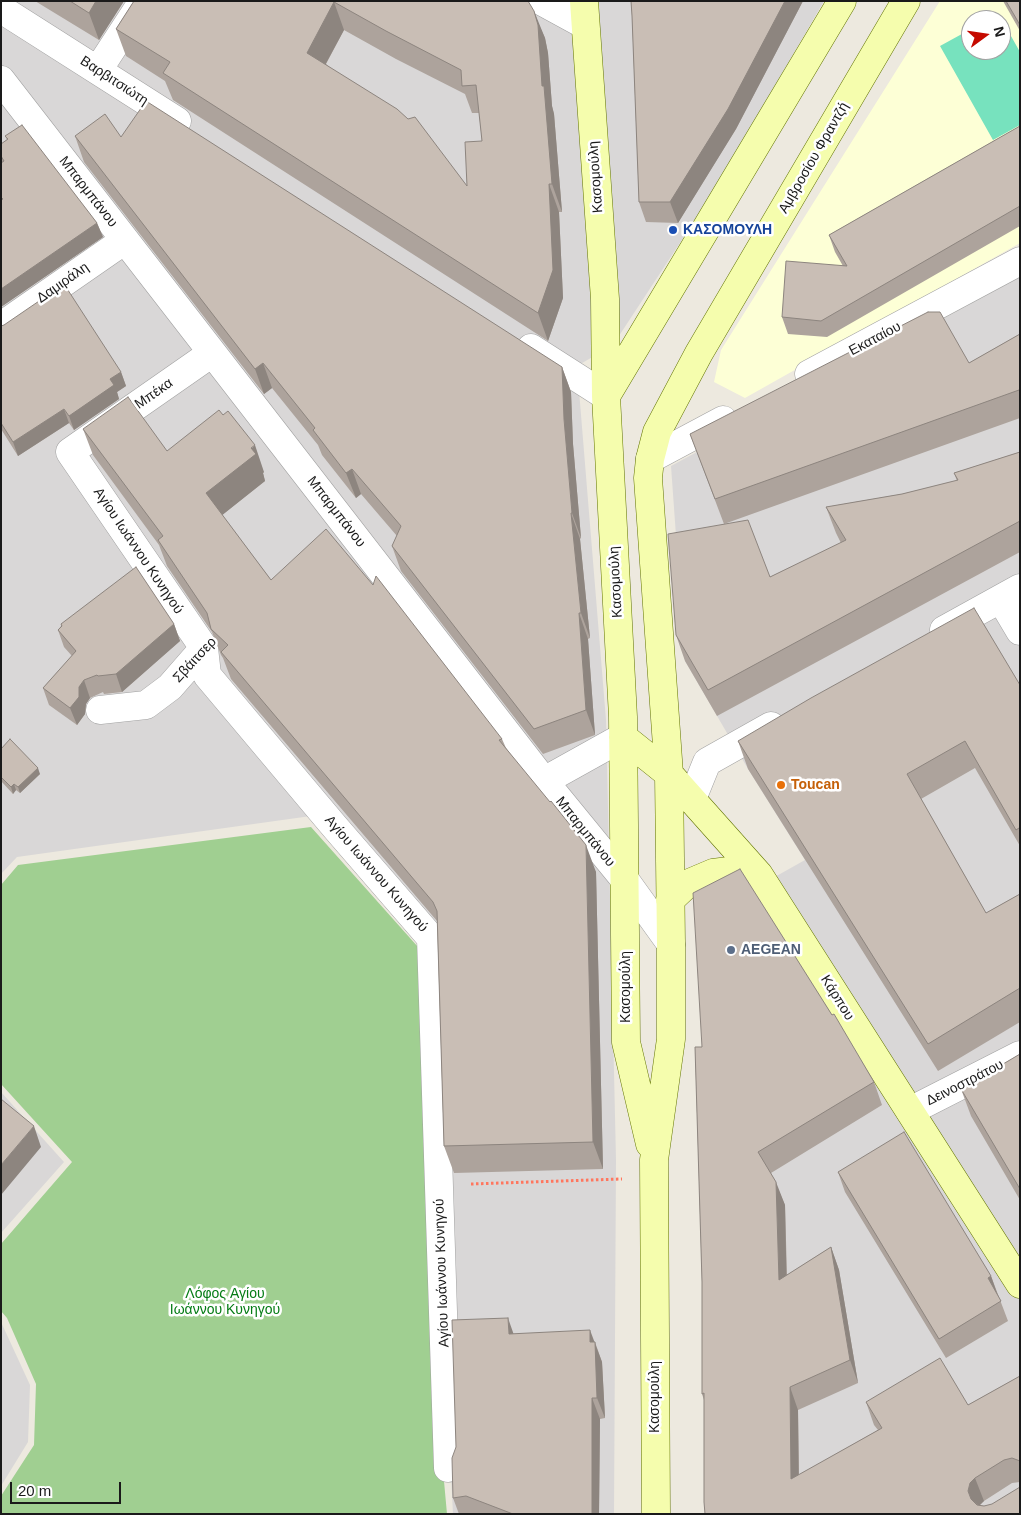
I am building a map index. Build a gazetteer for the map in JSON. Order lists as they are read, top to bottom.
{
  "streets": {
    "main road": ["Αμβροσίου Φραντζή", "Κασομούλη", "Κάρπου"],
    "street": [
      "Βαρβιτσιώτη",
      "Μπαρμπάνου",
      "Δαμιράλη",
      "Εκαταίου",
      "Μπέκα",
      "Αγίου Ιωάννου Κυνηγού",
      "Σβάιτσερ",
      "Δεινοστράτου"
    ]
  },
  "crossings": [
    ["Αμβροσίου Φραντζή", "Κασομούλη"],
    ["Κασομούλη", "Μπαρμπάνου"],
    ["Κασομούλη", "Κάρπου"],
    ["Μπαρμπάνου", "Δαμιράλη"],
    ["Μπαρμπάνου", "Μπέκα"],
    ["Μπέκα", "Αγίου Ιωάννου Κυνηγού"],
    ["Αγίου Ιωάννου Κυνηγού", "Σβάιτσερ"],
    ["Κάρπου", "Δεινοστράτου"]
  ],
  "parks": ["Λόφος Αγίου Ιωάννου Κυνηγού"],
  "places": ["ΚΑΣΟΜΟΥΛΗ", "Toucan", "AEGEAN"],
  "scale_bar": "20 m",
  "north": "right"
}
